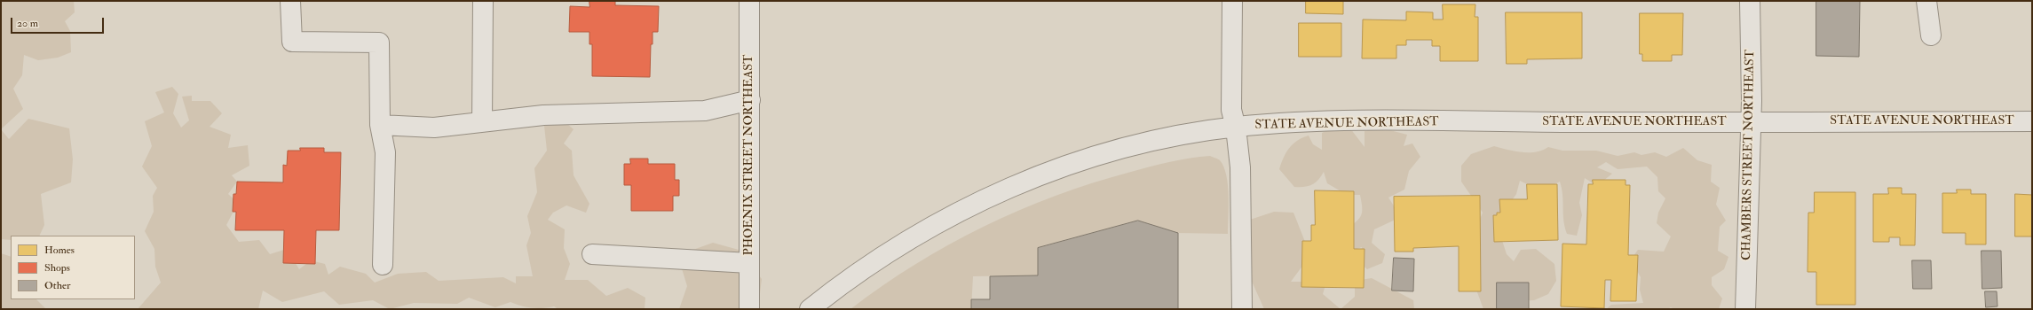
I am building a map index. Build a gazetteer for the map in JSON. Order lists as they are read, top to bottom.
{
  "streets": {
    "street": ["STATE AVENUE NORTHEAST", "PHOENIX STREET NORTHEAST", "CHAMBERS STREET NORTHEAST"]
  },
  "crossings": [
    ["STATE AVENUE NORTHEAST", "CHAMBERS STREET NORTHEAST"]
  ],
  "legend": ["Homes", "Shops", "Other"],
  "scale_bar": "20 m"
}
